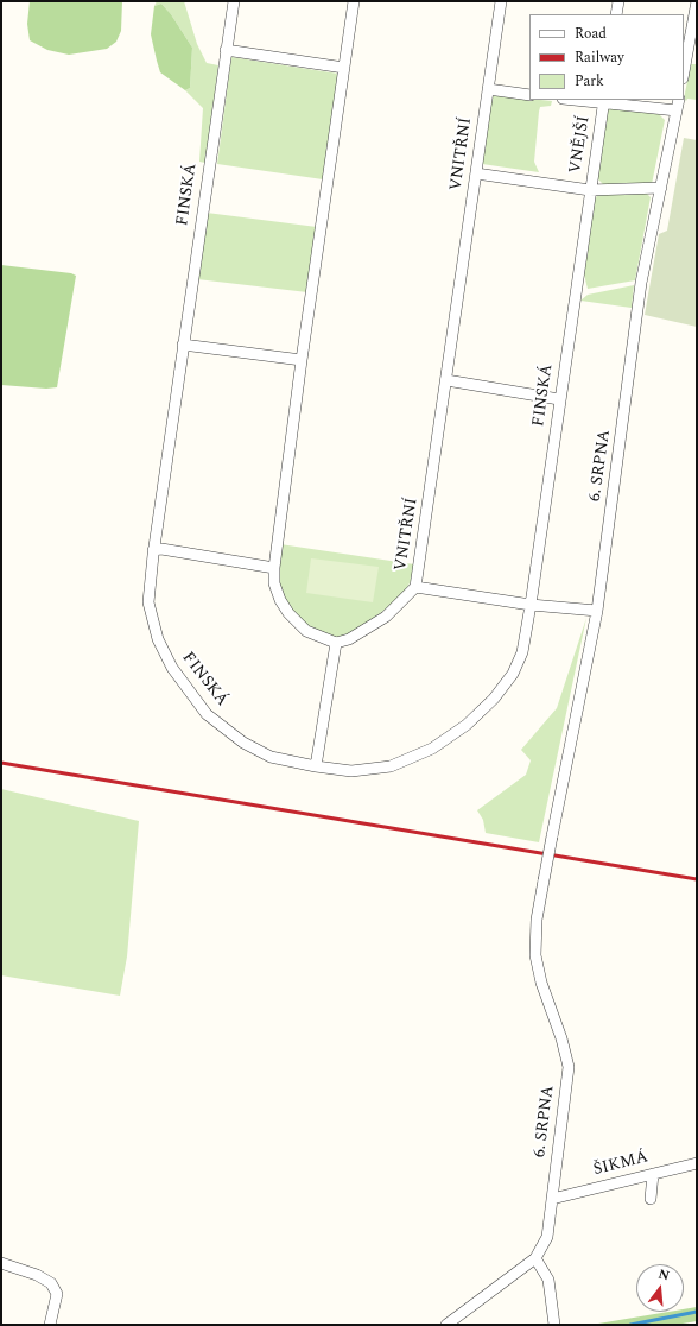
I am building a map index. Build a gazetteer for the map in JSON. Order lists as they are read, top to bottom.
{
  "streets": {
    "street": [
      "VNĚJŠÍ",
      "VNITŘNÍ",
      "FINSKÁ",
      "6. SRPNA",
      "ŠIKMÁ"
    ]
  },
  "crossings": [
    ["VNĚJŠÍ", "FINSKÁ"],
    ["VNĚJŠÍ", "6. SRPNA"],
    ["6. SRPNA", "ŠIKMÁ"]
  ],
  "legend": ["Road", "Railway", "Park"],
  "north": "top"
}
